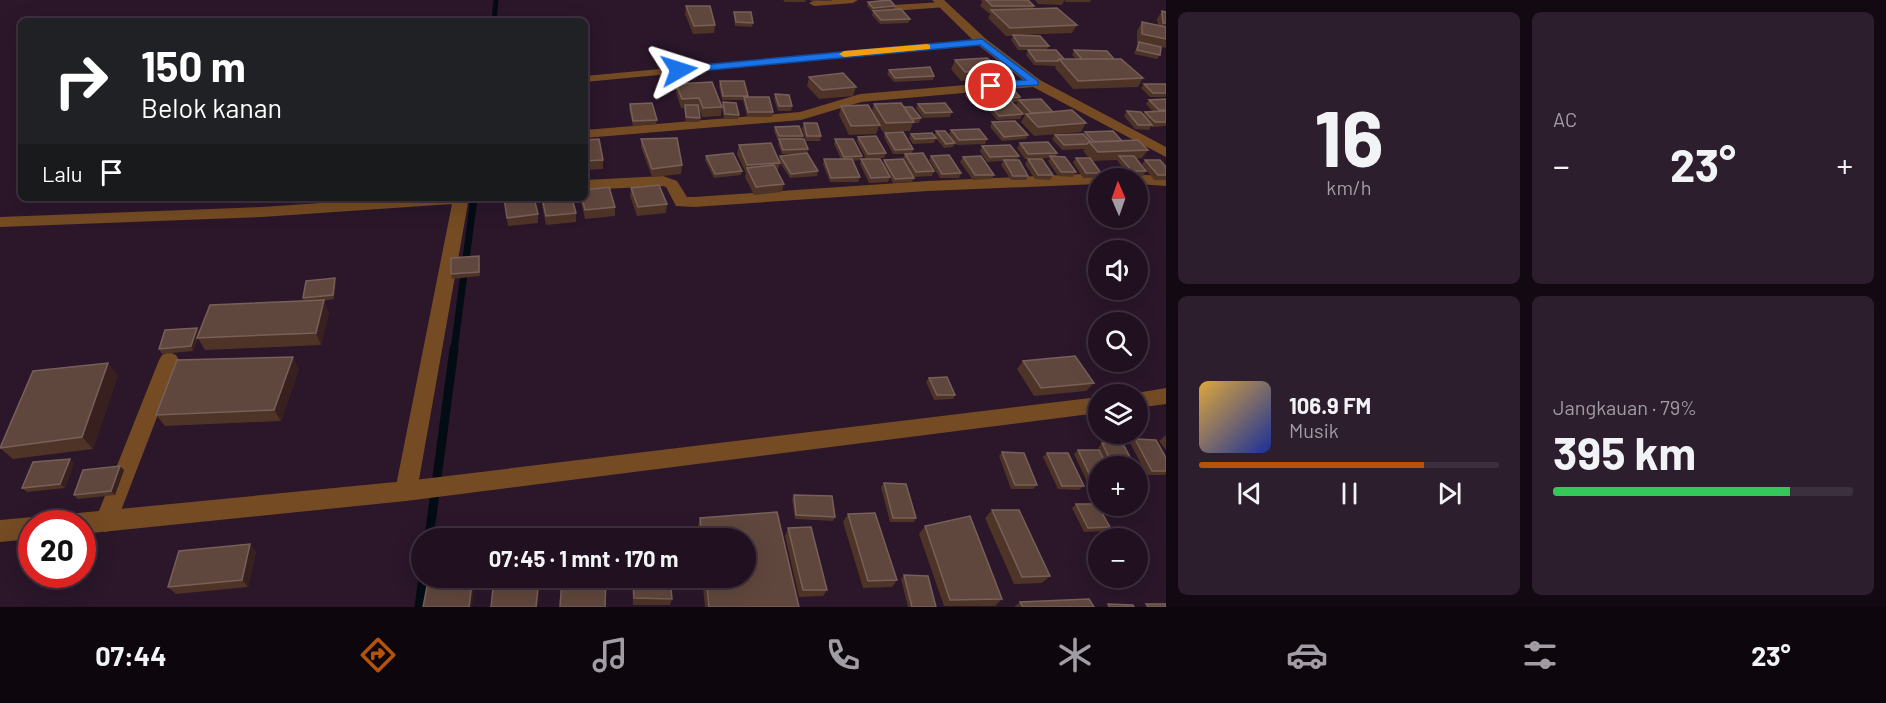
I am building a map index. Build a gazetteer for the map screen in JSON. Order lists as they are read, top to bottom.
{
  "north": "top",
  "page": {
    "tile": [
      ["16", "km/h"],
      "AC",
      ["Jangkauan · 79%", "395 km"]
    ],
    "turn": ["150 m", "Belok kanan"],
    "heat": ["−", "23°", "+"],
    "then": "Lalu",
    "map_buttons": ["+", "−"],
    "song": ["106.9 FM", "Musik"],
    "limit": "20",
    "trip": "07:45 · 1 mnt · 170 m",
    "tabs": ["07:44", "23°"]
  }
}
